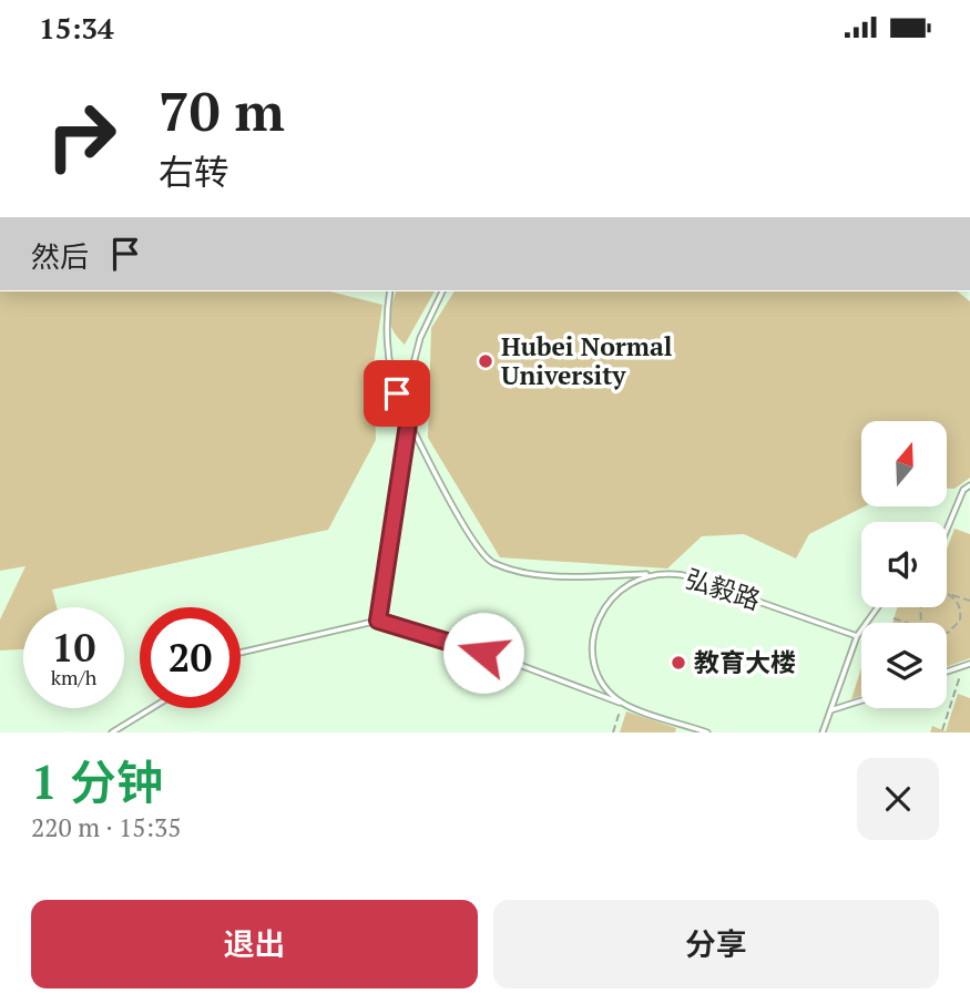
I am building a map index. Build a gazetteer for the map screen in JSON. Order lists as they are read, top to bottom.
{
  "streets": {
    "lane": ["弘毅路"]
  },
  "places": ["Hubei Normal University", "教育大楼"],
  "north": "top",
  "page": {
    "status": "15:34",
    "turn": ["70 m", "右转"],
    "then": "然后",
    "speed": "10 km/h",
    "limit": "20",
    "heading": ["1 分钟", "220 m · 15:35"],
    "buttons": ["退出", "分享"]
  }
}
